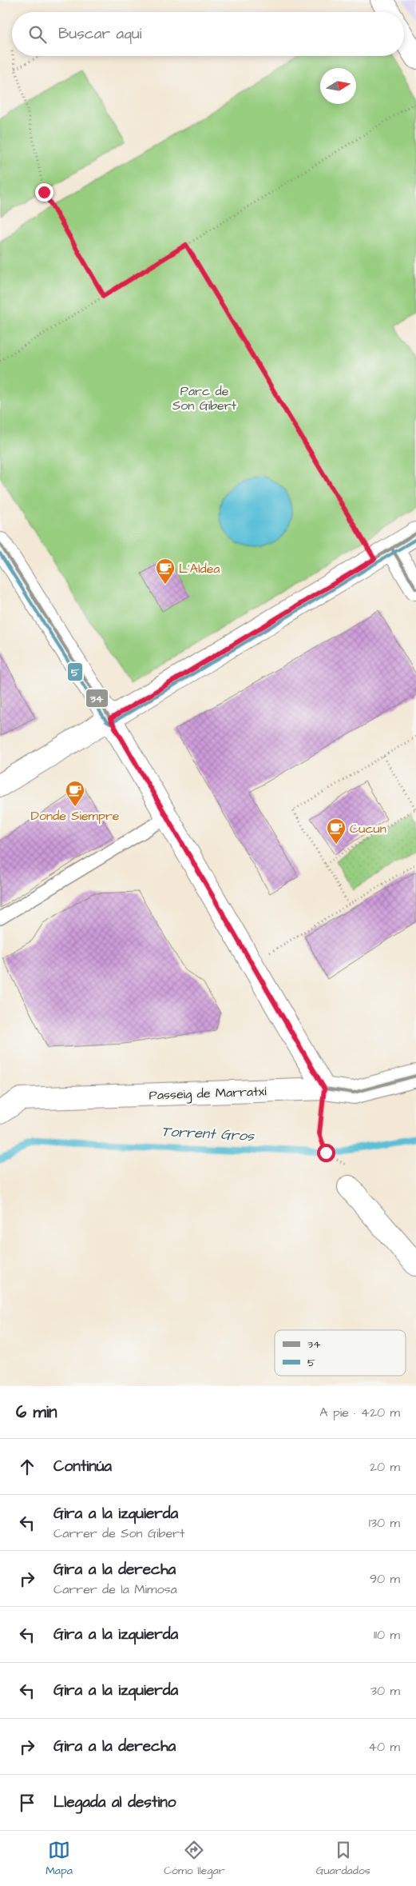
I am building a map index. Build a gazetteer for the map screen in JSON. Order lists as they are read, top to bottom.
{
  "streets": {
    "street": ["Passeig de Marratxí"]
  },
  "water": ["Torrent Gros"],
  "parks": ["Parc de Son Gibert"],
  "places": {
    "cafe": ["L'Aldea", "Donde Siempre", "Cucun"]
  },
  "lines": ["transit line 34", "transit line 5"],
  "legend": ["34", "5"],
  "north": "right",
  "page": {
    "search": "Buscar aquí",
    "heading": ["6 min", "A pie · 420 m"],
    "list": [
      ["Continúa", "20 m"],
      ["Gira a la izquierda", "Carrer de Son Gibert", "130 m"],
      ["Gira a la derecha", "Carrer de la Mimosa", "90 m"],
      ["Gira a la izquierda", "110 m"],
      ["Gira a la izquierda", "30 m"],
      ["Gira a la derecha", "40 m"],
      "Llegada al destino"
    ],
    "nav": ["Mapa", "Cómo llegar", "Guardados"]
  }
}
